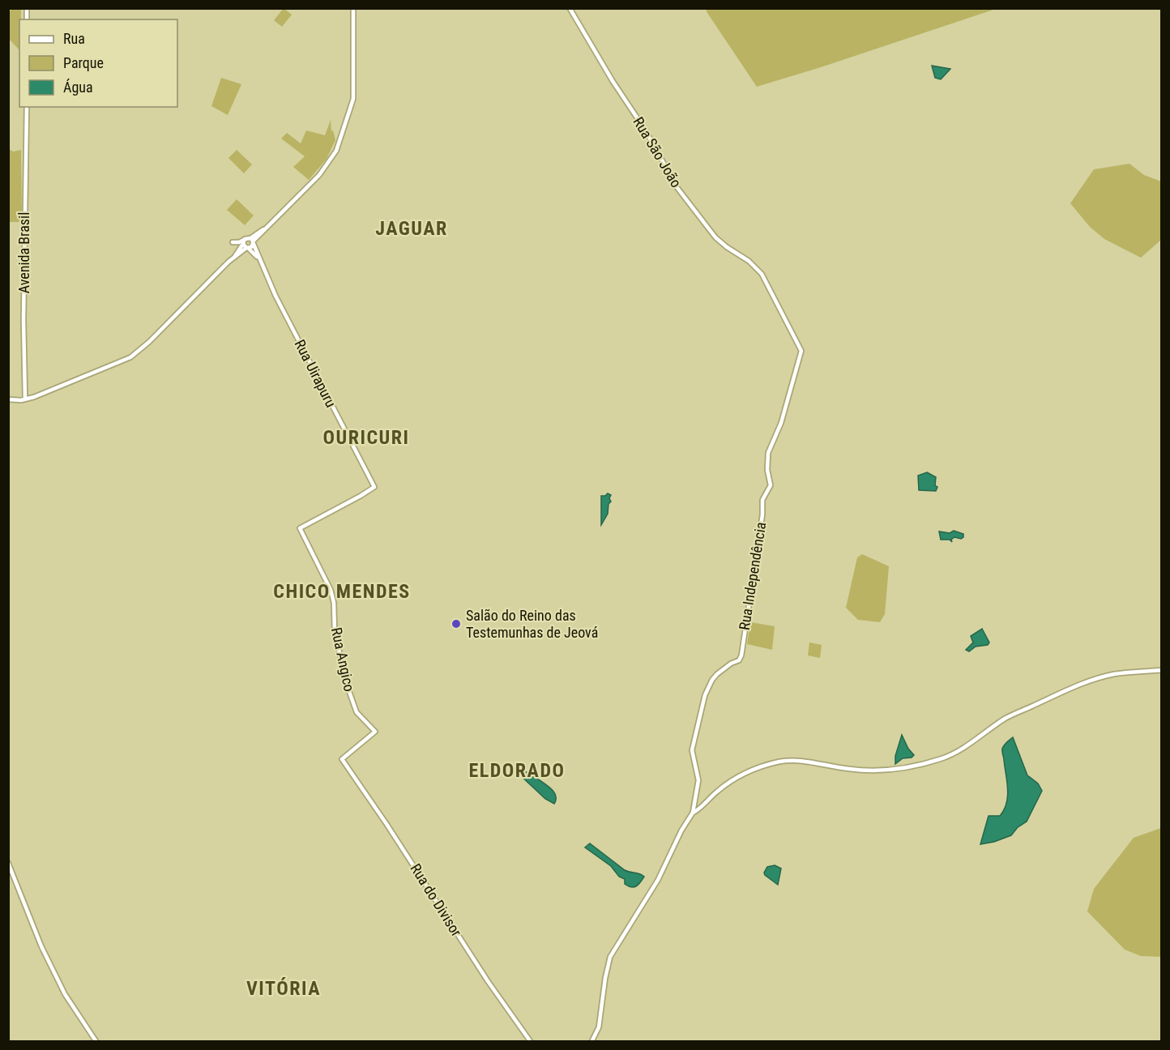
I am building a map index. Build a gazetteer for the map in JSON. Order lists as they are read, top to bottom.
{
  "streets": {
    "street": [
      "Rua São João",
      "Avenida Brasil",
      "Rua Uirapuru",
      "Rua Independência",
      "Rua Angico",
      "Rua do Divisor"
    ]
  },
  "crossings": [
    ["Rua São João", "Rua Independência"],
    ["Rua Uirapuru", "Rua Angico"],
    ["Rua Angico", "Rua do Divisor"]
  ],
  "districts": [
    "JAGUAR",
    "OURICURI",
    "CHICO MENDES",
    "ELDORADO",
    "VITÓRIA"
  ],
  "places": ["Salão do Reino das Testemunhas de Jeová"],
  "legend": ["Rua", "Parque", "Água"]
}
